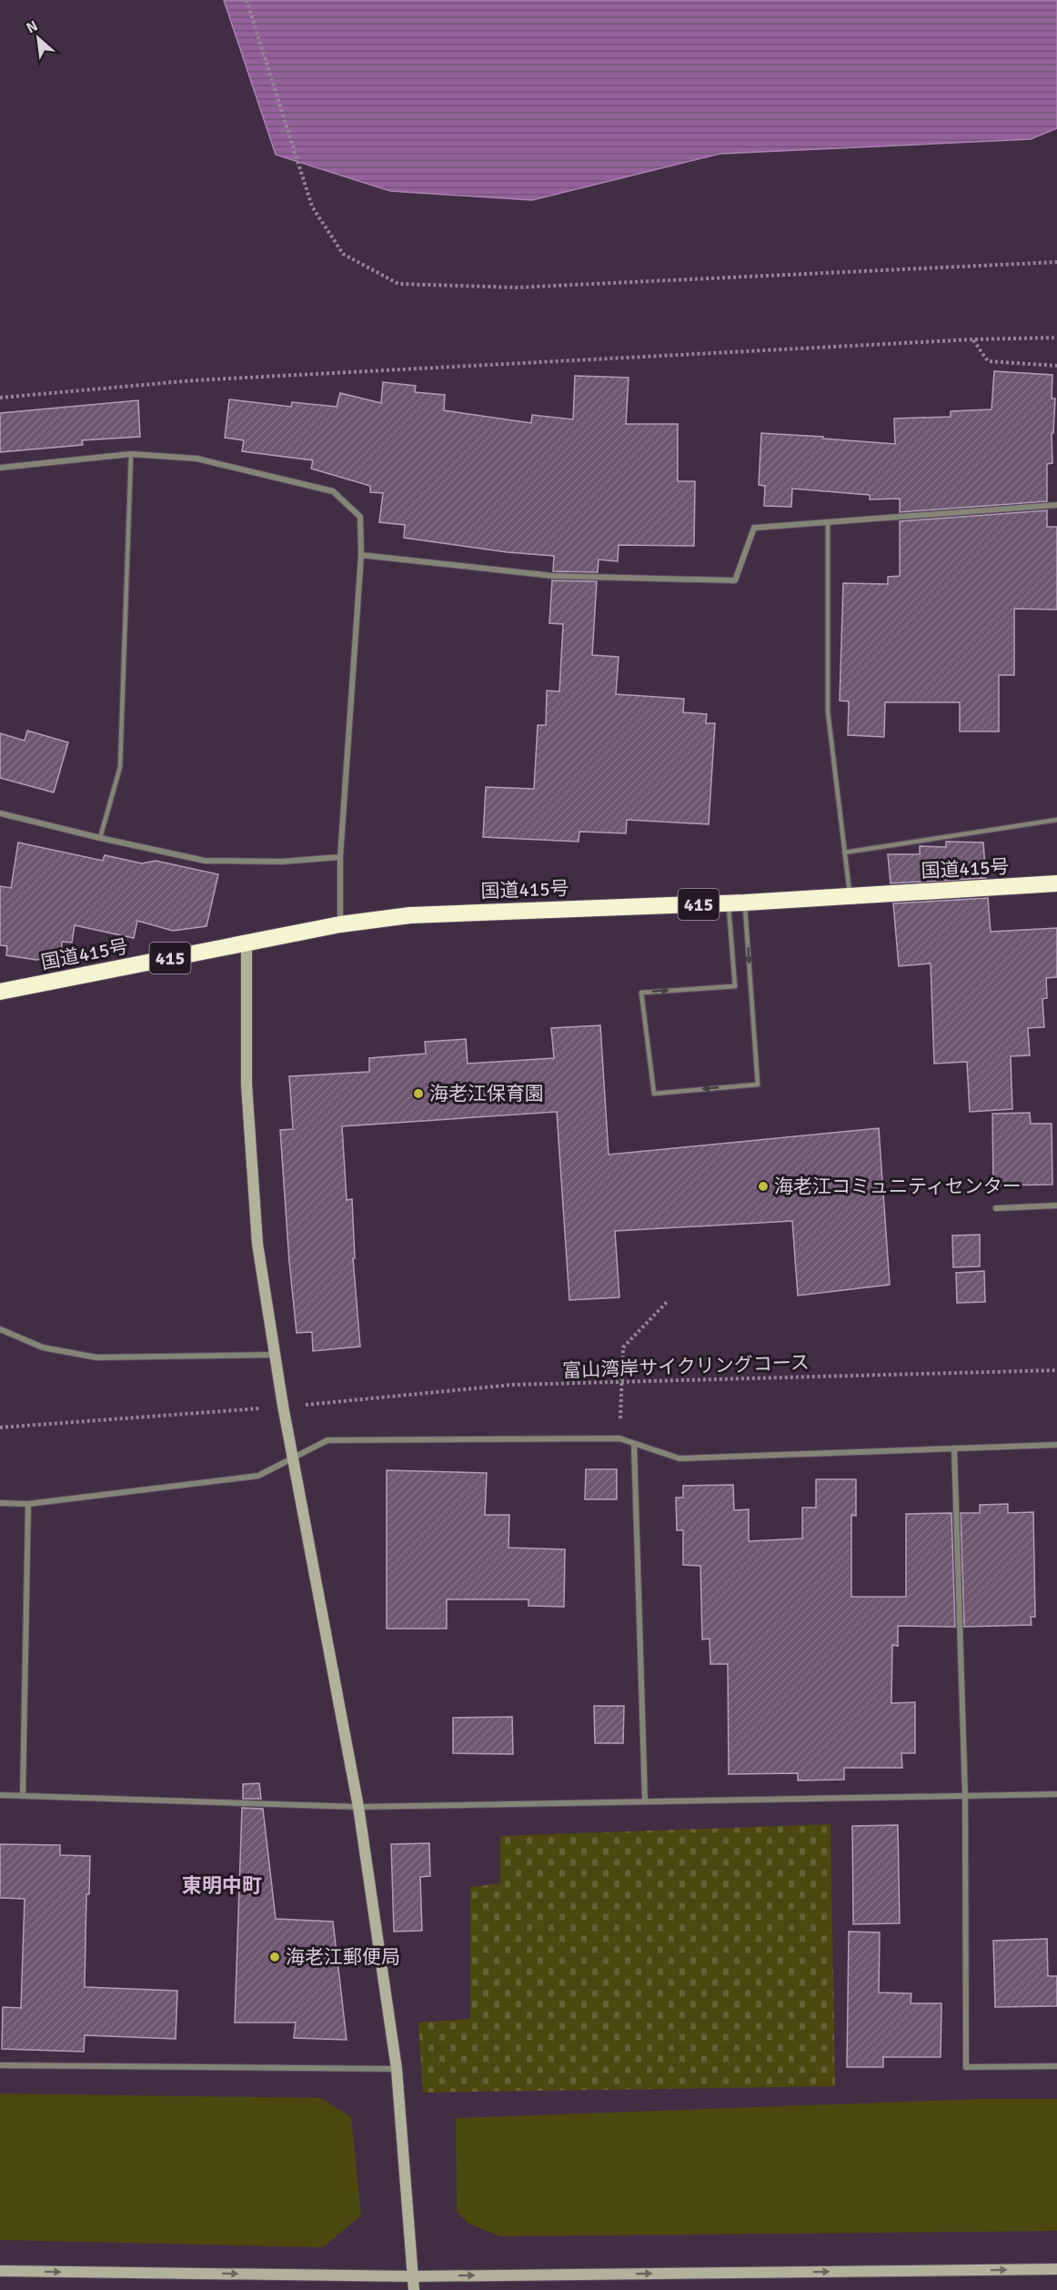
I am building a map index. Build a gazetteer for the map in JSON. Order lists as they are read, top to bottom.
{
  "streets": {
    "highway": ["国道415号", "415"],
    "path": ["富山湾岸サイクリングコース"]
  },
  "districts": ["東明中町"],
  "places": ["海老江保育園", "海老江コミュニティセンター", "海老江郵便局"],
  "north": "top left"
}
